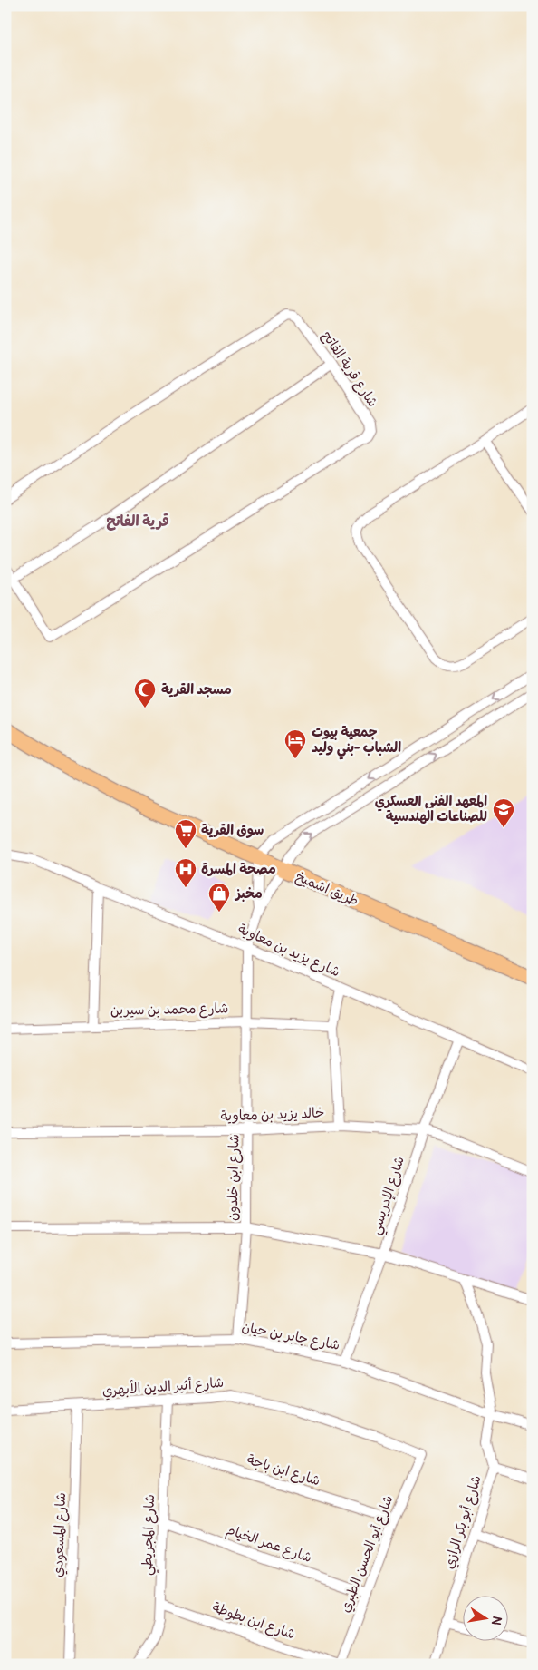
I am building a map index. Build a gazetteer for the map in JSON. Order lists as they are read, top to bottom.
{
  "streets": {
    "highway": ["طريق اشميخ"],
    "street": [
      "شارع قرية الفاتح",
      "شارع يزيد بن معاوية",
      "شارع محمد بن سيرين",
      "خالد يزيد بن معاوية",
      "شارع ابن خلدون",
      "شارع الإدريسي",
      "شارع جابر بن حيان",
      "شارع أثير الدين الأبهري",
      "شارع ابن باجة",
      "شارع أبو بكر الرازي",
      "شارع المسعودي",
      "شارع المجريطي",
      "شارع عمر الخيام",
      "شارع أبو الحسن الطبري",
      "شارع ابن بطوطة"
    ]
  },
  "crossings": [
    ["شارع يزيد بن معاوية", "شارع ابن خلدون"],
    ["شارع يزيد بن معاوية", "شارع الإدريسي"],
    ["شارع محمد بن سيرين", "شارع ابن خلدون"],
    ["خالد يزيد بن معاوية", "شارع ابن خلدون"],
    ["خالد يزيد بن معاوية", "شارع الإدريسي"],
    ["شارع ابن خلدون", "شارع جابر بن حيان"],
    ["شارع الإدريسي", "شارع جابر بن حيان"],
    ["شارع جابر بن حيان", "شارع أبو بكر الرازي"],
    ["شارع أثير الدين الأبهري", "شارع المسعودي"],
    ["شارع أثير الدين الأبهري", "شارع المجريطي"],
    ["شارع أثير الدين الأبهري", "شارع أبو الحسن الطبري"],
    ["شارع ابن باجة", "شارع المجريطي"],
    ["شارع ابن باجة", "شارع أبو الحسن الطبري"],
    ["شارع المجريطي", "شارع عمر الخيام"],
    ["شارع المجريطي", "شارع ابن بطوطة"],
    ["شارع عمر الخيام", "شارع أبو الحسن الطبري"],
    ["شارع أبو الحسن الطبري", "شارع ابن بطوطة"]
  ],
  "districts": ["قرية الفاتح"],
  "places": {
    "mosque": ["مسجد القرية"],
    "hotel": ["جمعية بيوت الشباب -بني وليد"],
    "school or university": ["المعهد الفني العسكري للصناعات الهندسية"],
    "supermarket": ["سوق القرية"],
    "hospital": ["مصحة المسرة"],
    "shop": ["مخبز"]
  },
  "north": "right"
}
